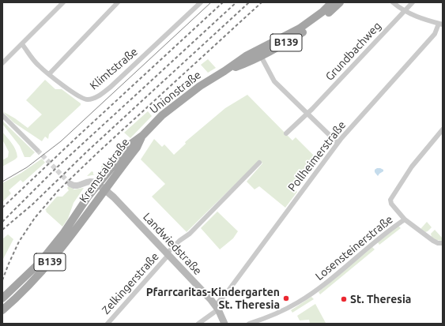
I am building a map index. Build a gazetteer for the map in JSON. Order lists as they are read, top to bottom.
{
  "streets": {
    "main road": [
      "B139",
      "Unionstraße",
      "Kremstalstraße",
      "Landwiedstraße"
    ],
    "street": [
      "Grundbachweg",
      "Klimtstraße",
      "Pollheimerstraße",
      "Losensteinerstraße",
      "Zelkingerstraße"
    ]
  },
  "crossings": [
    ["Unionstraße", "Kremstalstraße"],
    ["Pollheimerstraße", "Landwiedstraße"],
    ["Kremstalstraße", "Landwiedstraße"],
    ["Landwiedstraße", "Zelkingerstraße"]
  ],
  "places": ["Pfarrcaritas-Kindergarten St. Theresia", "St. Theresia"]
}
